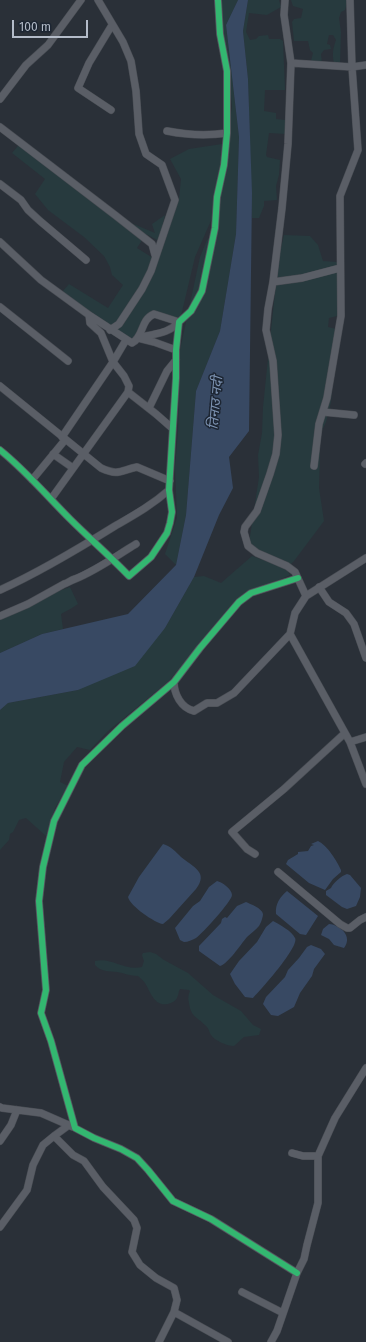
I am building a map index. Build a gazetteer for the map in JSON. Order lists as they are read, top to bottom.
{
  "water": ["तिनाउ नदी"],
  "scale_bar": "100 m"
}
